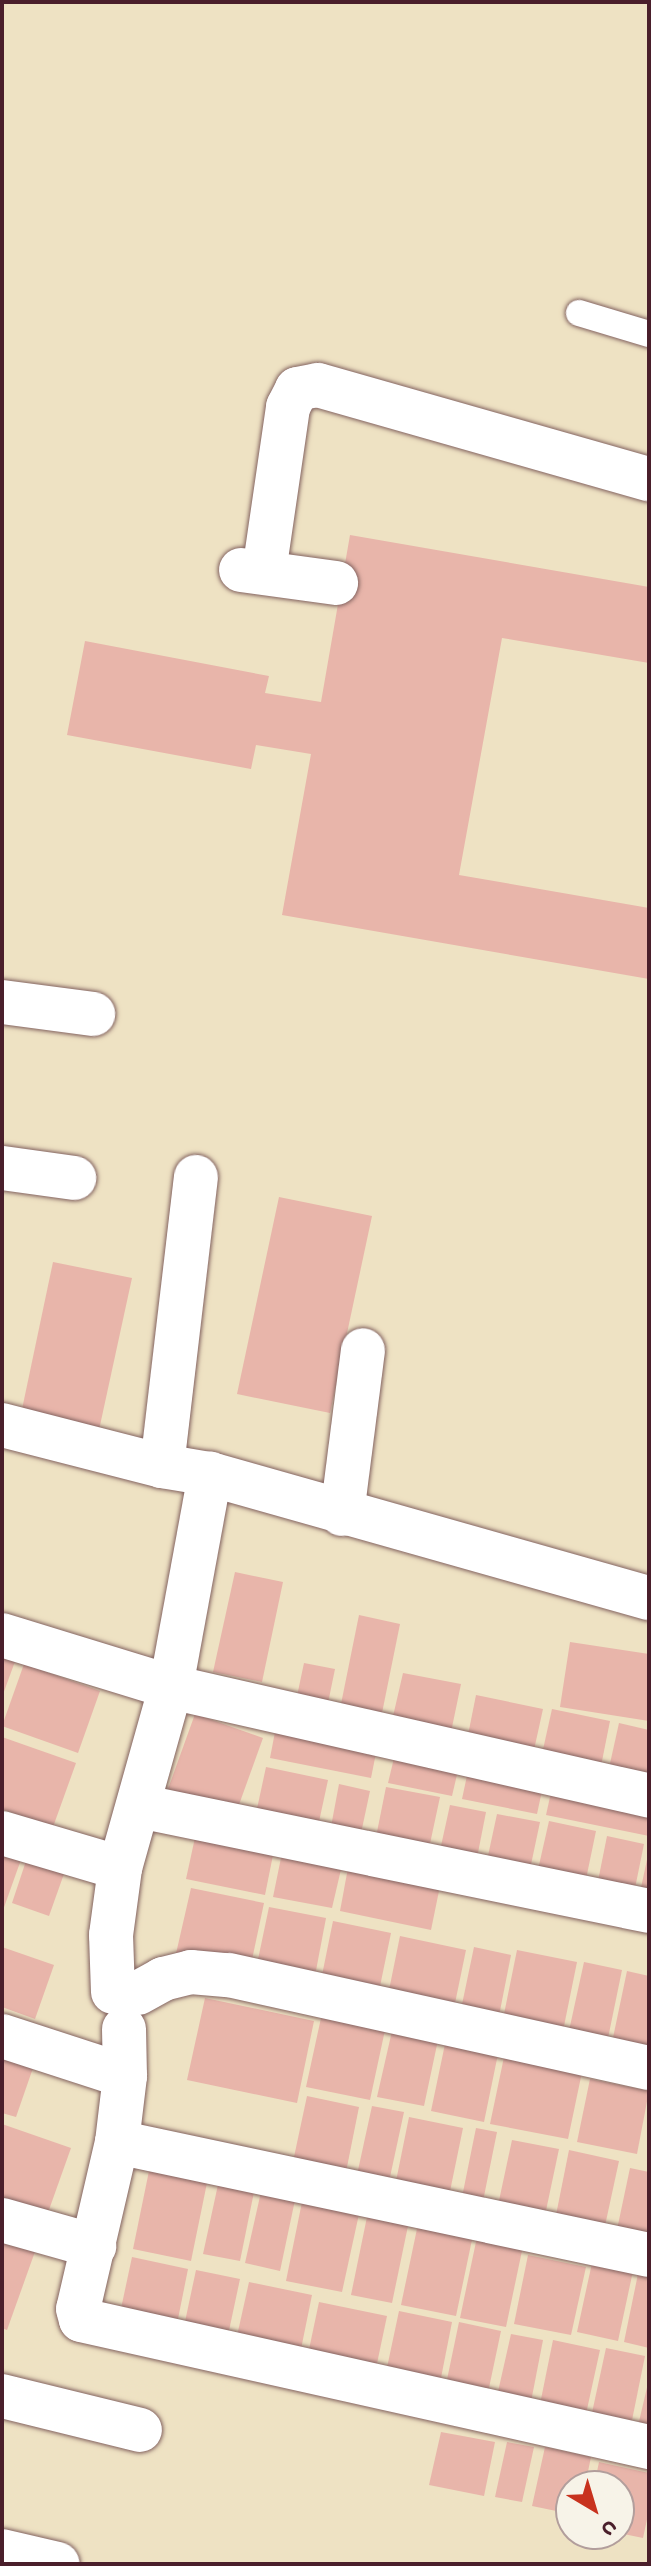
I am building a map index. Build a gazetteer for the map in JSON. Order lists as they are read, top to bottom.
{
  "north": "bottom right"
}
